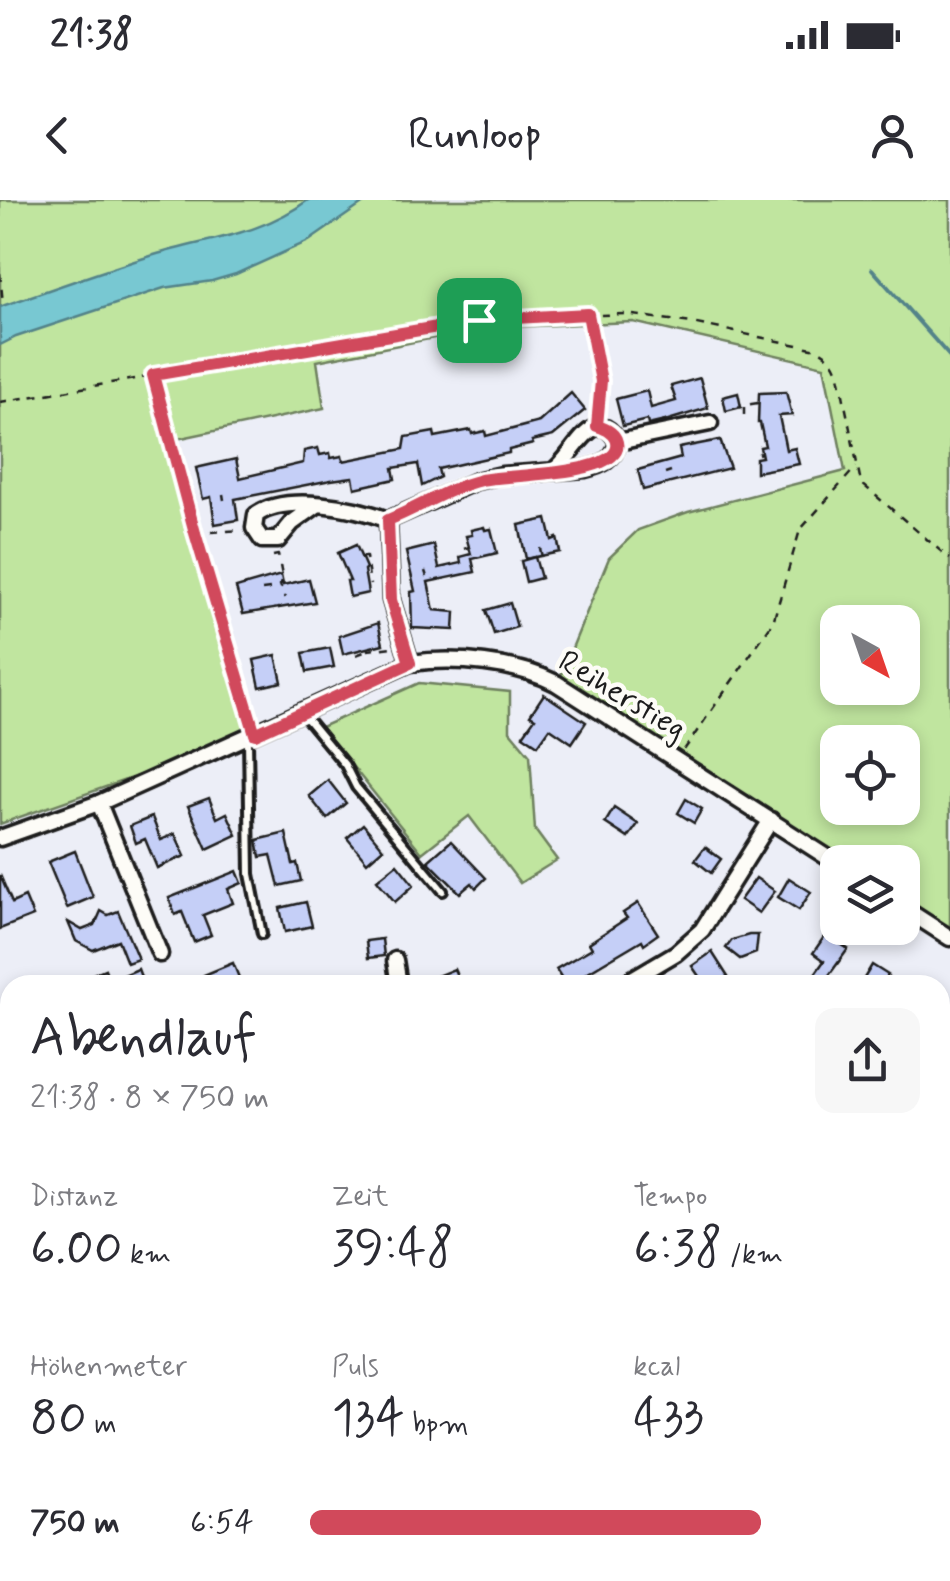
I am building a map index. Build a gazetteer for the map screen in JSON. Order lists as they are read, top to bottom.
{
  "streets": {
    "street": ["Reiherstieg"]
  },
  "north": "bottom right",
  "page": {
    "status": "21:38",
    "header": "Runloop",
    "heading": ["Abendlauf", "21:38 · 8 × 750 m"],
    "stats": [
      ["Distanz", "6.00 km"],
      ["Zeit", "39:48"],
      ["Tempo", "6:38 /km"],
      ["Höhenmeter", "80 m"],
      ["Puls", "134 bpm"],
      ["kcal", "433"]
    ],
    "list": [
      {
        "name": "750 m",
        "note": "6:54"
      }
    ]
  }
}
